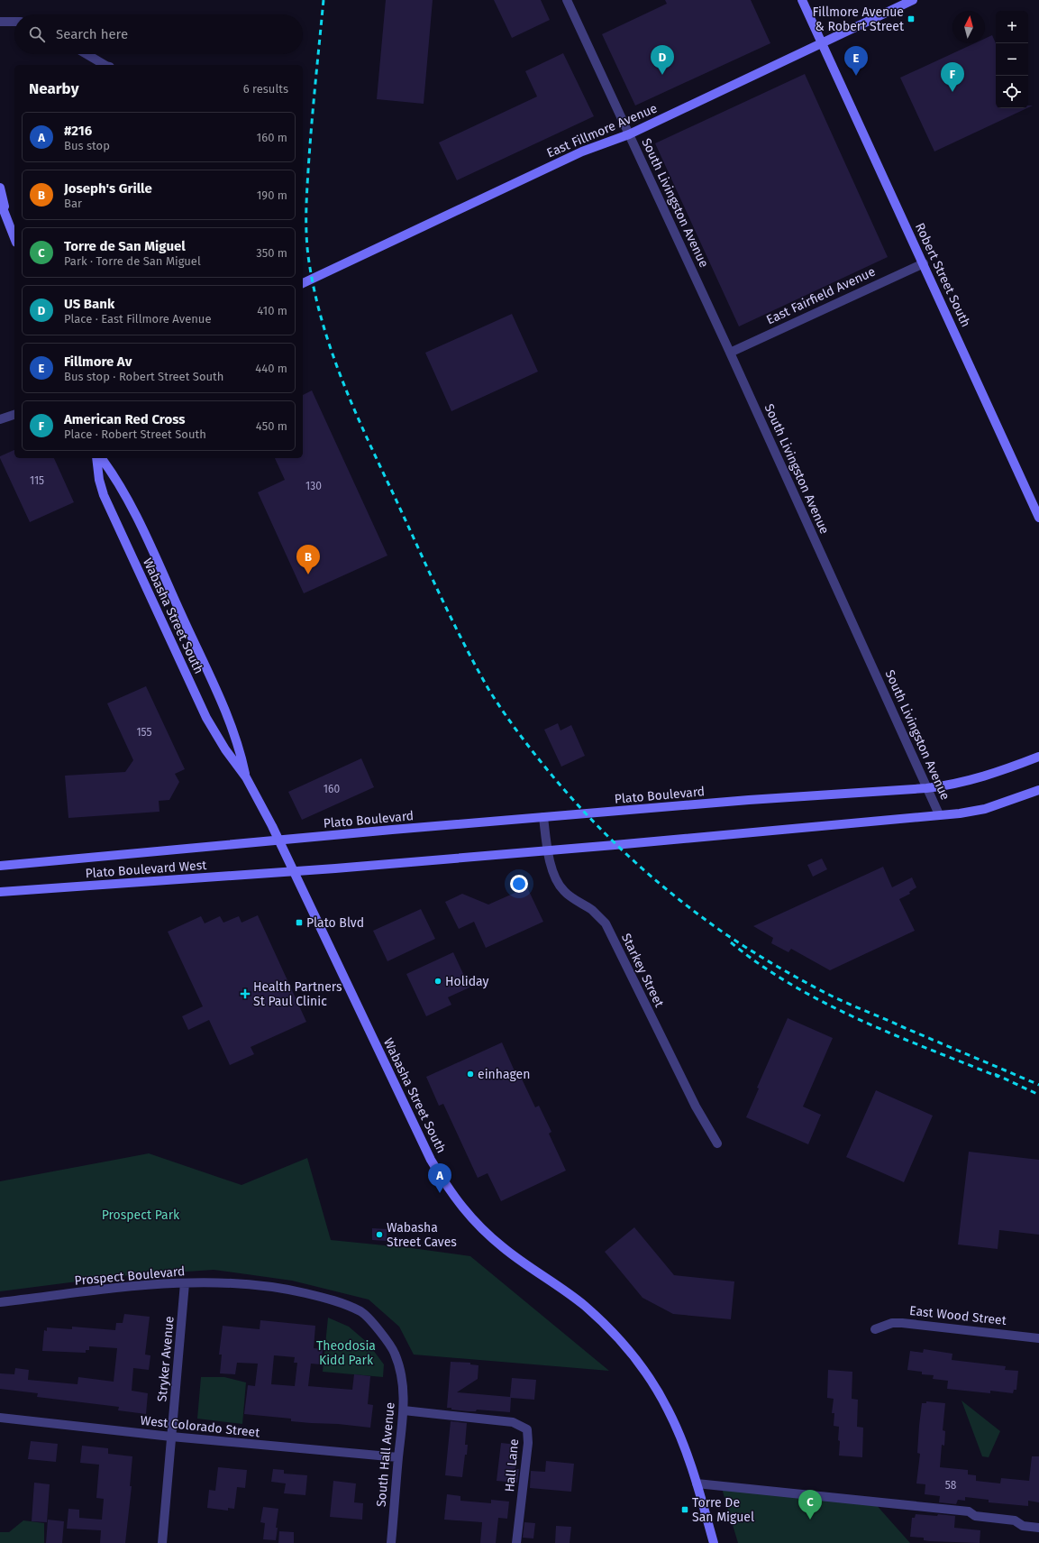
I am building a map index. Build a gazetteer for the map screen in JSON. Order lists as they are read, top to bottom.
{
  "streets": {
    "main road": [
      "East Fillmore Avenue",
      "Robert Street South",
      "Wabasha Street South",
      "Plato Boulevard",
      "Plato Boulevard West"
    ],
    "street": [
      "South Livingston Avenue",
      "East Fairfield Avenue",
      "Starkey Street",
      "Prospect Boulevard",
      "East Wood Street",
      "Stryker Avenue",
      "West Colorado Street",
      "South Hall Avenue",
      "Hall Lane"
    ]
  },
  "crossings": [
    ["East Fillmore Avenue", "South Livingston Avenue"],
    ["East Fillmore Avenue", "Robert Street South"],
    ["South Livingston Avenue", "East Fairfield Avenue"],
    ["South Livingston Avenue", "Plato Boulevard"],
    ["Robert Street South", "East Fairfield Avenue"],
    ["Wabasha Street South", "Plato Boulevard"],
    ["Wabasha Street South", "Plato Boulevard West"],
    ["Plato Boulevard", "Plato Boulevard West"],
    ["Plato Boulevard", "Starkey Street"],
    ["Prospect Boulevard", "Stryker Avenue"],
    ["Prospect Boulevard", "South Hall Avenue"],
    ["Stryker Avenue", "West Colorado Street"],
    ["West Colorado Street", "South Hall Avenue"],
    ["South Hall Avenue", "Hall Lane"]
  ],
  "parks": ["Prospect Park", "Theodosia Kidd Park"],
  "places": {
    "transit": ["Fillmore Avenue & Robert Street", "Plato Blvd", "Torre De San Miguel"],
    "other": ["Holiday", "einhagen", "Wabasha Street Caves"],
    "health": ["Health Partners St Paul Clinic"]
  },
  "house_numbers": [
    "115",
    "130",
    "155",
    "160",
    "58"
  ],
  "north": "top",
  "page": {
    "map_buttons": ["+", "−"],
    "search": "Search here",
    "pins": [
      "D",
      "E",
      "F",
      "B",
      "A",
      "C"
    ],
    "heading": ["Nearby", "6 results"],
    "list": [
      {
        "mark": "A",
        "name": "#216",
        "note": "Bus stop",
        "value": "160 m"
      },
      {
        "mark": "B",
        "name": "Joseph's Grille",
        "note": "Bar",
        "value": "190 m"
      },
      {
        "mark": "C",
        "name": "Torre de San Miguel",
        "note": "Park · Torre de San Miguel",
        "value": "350 m"
      },
      {
        "mark": "D",
        "name": "US Bank",
        "note": "Place · East Fillmore Avenue",
        "value": "410 m"
      },
      {
        "mark": "E",
        "name": "Fillmore Av",
        "note": "Bus stop · Robert Street South",
        "value": "440 m"
      },
      {
        "mark": "F",
        "name": "American Red Cross",
        "note": "Place · Robert Street South",
        "value": "450 m"
      }
    ]
  }
}
